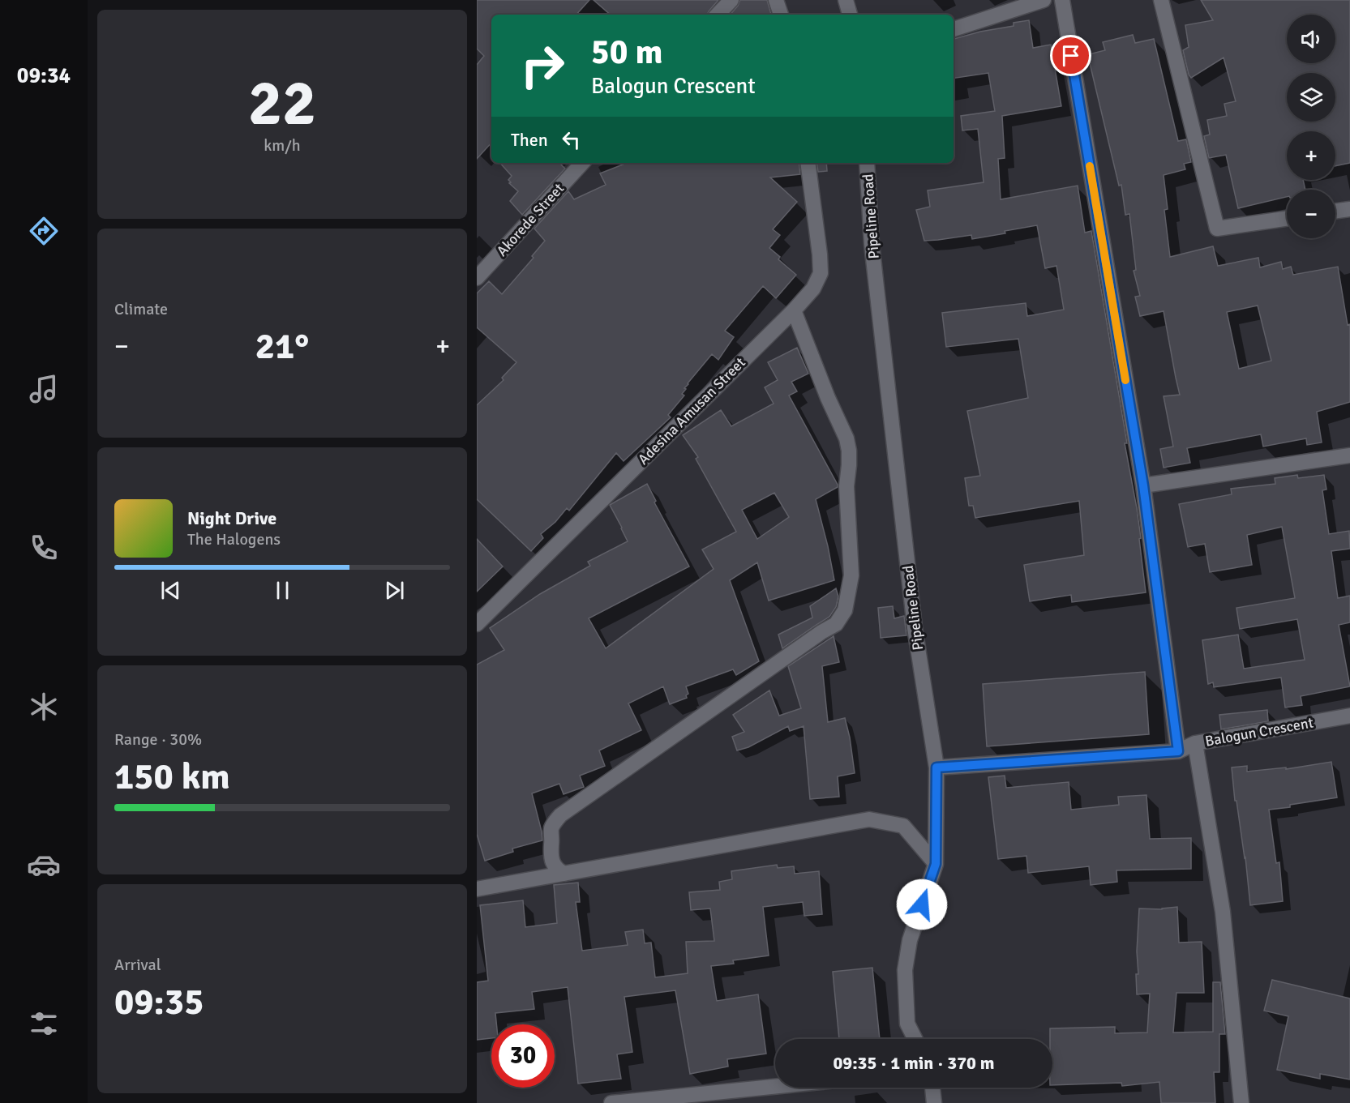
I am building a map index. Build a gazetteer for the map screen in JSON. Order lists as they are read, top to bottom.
{
  "streets": {
    "street": [
      "Pipeline Road",
      "Akorede Street",
      "Adesina Amusan Street",
      "Balogun Crescent"
    ]
  },
  "crossings": [
    ["Pipeline Road", "Balogun Crescent"]
  ],
  "page": {
    "tabs": "09:34",
    "tile": [
      ["22", "km/h"],
      "Climate",
      ["Range · 30%", "150 km"],
      ["Arrival", "09:35"]
    ],
    "map_buttons": ["+", "−"],
    "turn": ["50 m", "Balogun Crescent"],
    "then": "Then",
    "heat": ["−", "21°", "+"],
    "song": ["Night Drive", "The Halogens"],
    "limit": "30",
    "trip": "09:35 · 1 min · 370 m"
  }
}
